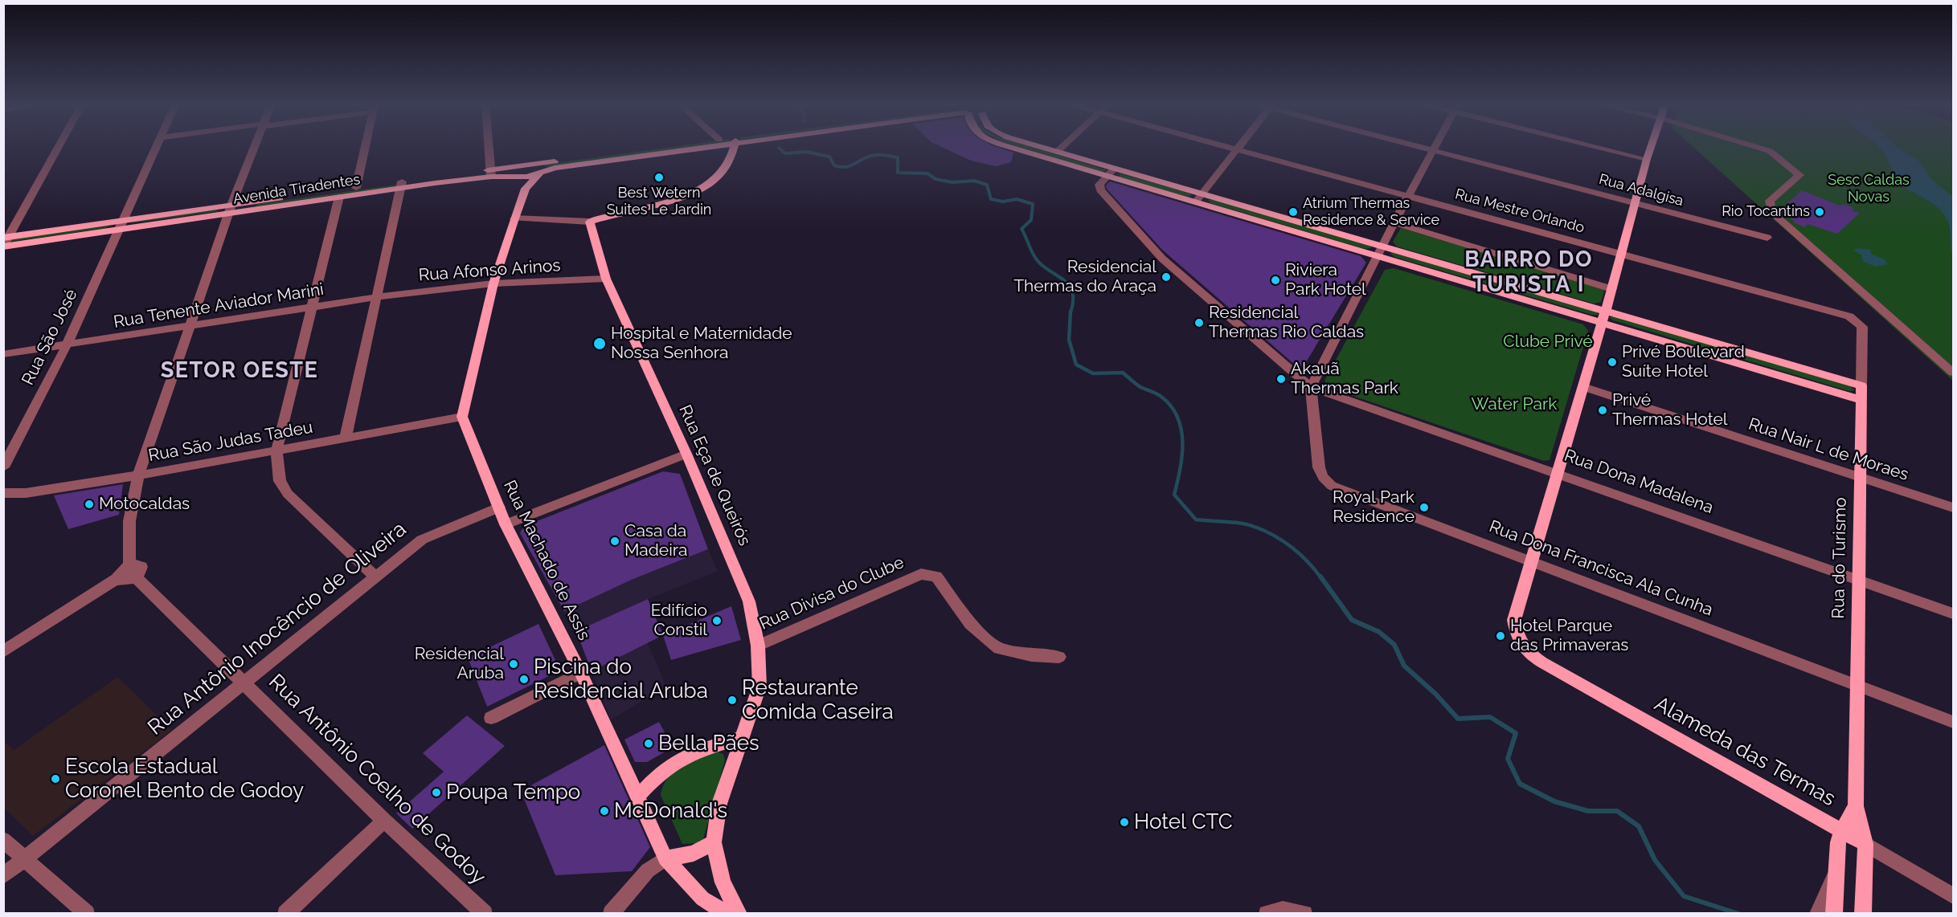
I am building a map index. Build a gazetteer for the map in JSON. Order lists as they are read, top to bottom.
{
  "streets": {
    "main road": [
      "Avenida Tiradentes",
      "Rua Eça de Queirós",
      "Rua do Turismo",
      "Rua Machado de Assis",
      "Alameda das Termas"
    ],
    "street": [
      "Rua Adalgisa",
      "Rua Mestre Orlando",
      "Rua Afonso Arinos",
      "Rua Tenente Aviador Marini",
      "Rua São José",
      "Rua São Judas Tadeu",
      "Rua Nair L de Moraes",
      "Rua Dona Madalena",
      "Rua Dona Francisca Ala Cunha",
      "Rua Divisa do Clube",
      "Rua Antônio Inocêncio de Oliveira",
      "Rua Antônio Coelho de Godoy"
    ]
  },
  "crossings": [
    ["Avenida Tiradentes", "Rua São José"],
    ["Rua Mestre Orlando", "Rua do Turismo"],
    ["Rua Afonso Arinos", "Rua Tenente Aviador Marini"],
    ["Rua Afonso Arinos", "Rua Eça de Queirós"],
    ["Rua Tenente Aviador Marini", "Rua São José"],
    ["Rua São Judas Tadeu", "Rua Machado de Assis"],
    ["Rua Nair L de Moraes", "Rua do Turismo"],
    ["Rua Eça de Queirós", "Rua Divisa do Clube"],
    ["Rua Dona Madalena", "Rua do Turismo"],
    ["Rua Dona Madalena", "Rua Dona Francisca Ala Cunha"],
    ["Rua do Turismo", "Rua Dona Francisca Ala Cunha"],
    ["Rua do Turismo", "Alameda das Termas"],
    ["Rua Machado de Assis", "Rua Antônio Inocêncio de Oliveira"],
    ["Rua Dona Francisca Ala Cunha", "Alameda das Termas"],
    ["Rua Antônio Inocêncio de Oliveira", "Rua Antônio Coelho de Godoy"]
  ],
  "districts": ["BAIRRO DO TURISTA I", "SETOR OESTE"],
  "parks": ["Sesc Caldas Novas", "Clube Privé", "Water Park"],
  "places": [
    "Best Wetern Suites Le Jardin",
    "Atrium Thermas Residence & Service",
    "Rio Tocantins",
    "Residencial Thermas do Araça",
    "Riviera Park Hotel",
    "Residencial Thermas Rio Caldas",
    "Hospital e Maternidade Nossa Senhora",
    "Privé Boulevard Suíte Hotel",
    "Akauã Thermas Park",
    "Privé Thermas Hotel",
    "Motocaldas",
    "Royal Park Residence",
    "Casa da Madeira",
    "Edifício Constil",
    "Hotel Parque das Primaveras",
    "Residencial Aruba",
    "Piscina do Residencial Aruba",
    "Restaurante Comida Caseira",
    "Bella Pães",
    "Escola Estadual Coronel Bento de Godoy",
    "Poupa Tempo",
    "McDonald's",
    "Hotel CTC"
  ]
}
